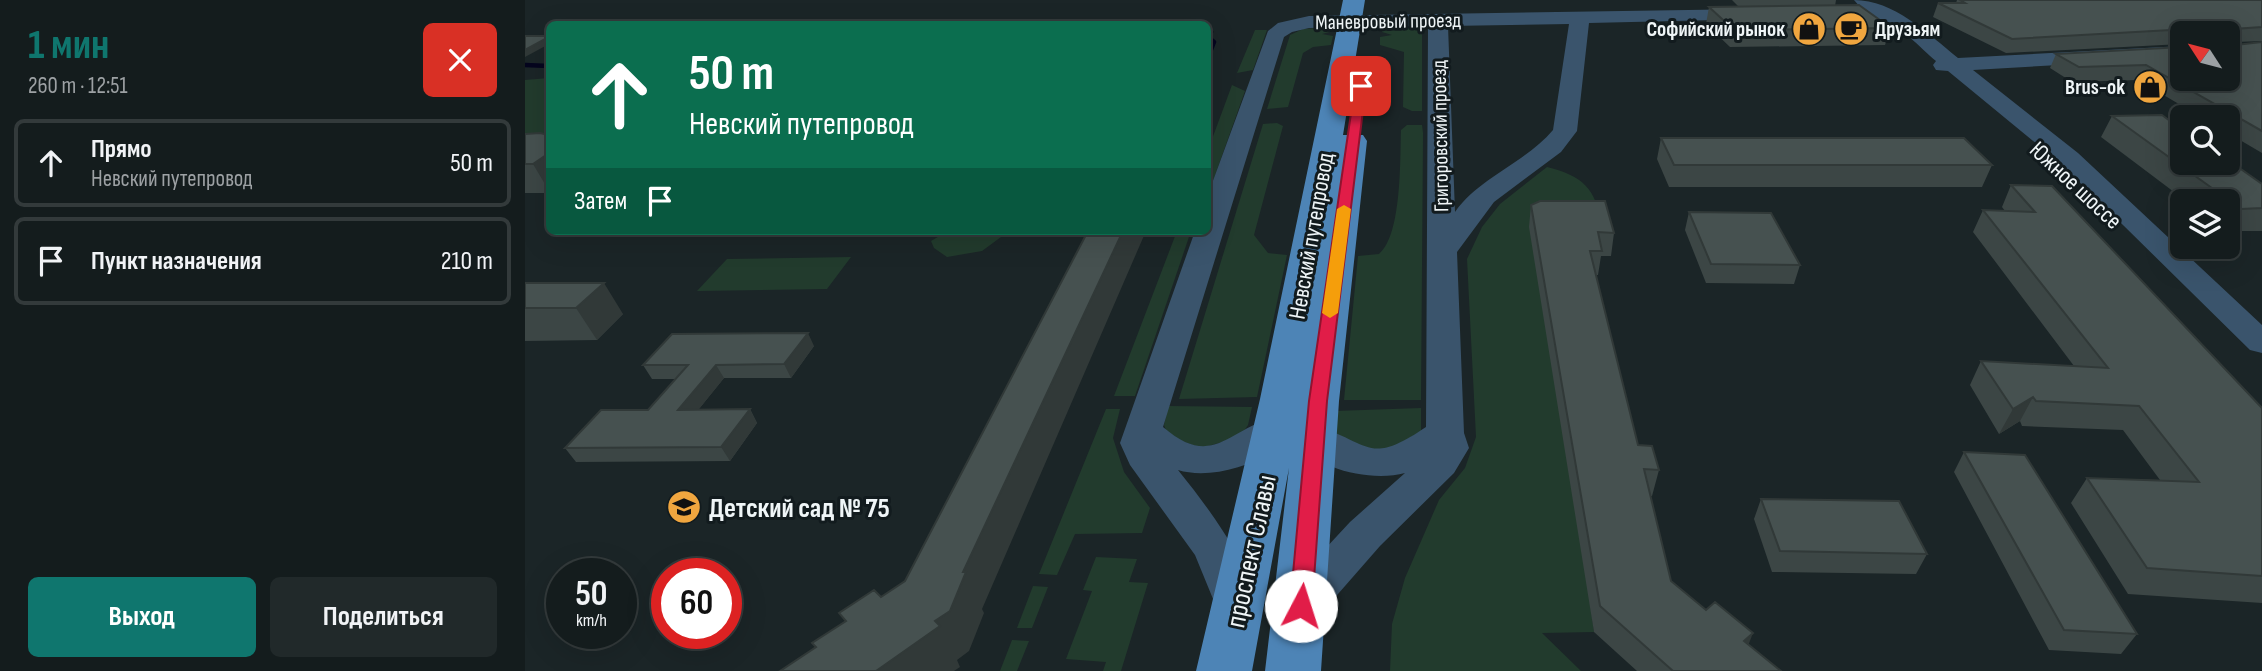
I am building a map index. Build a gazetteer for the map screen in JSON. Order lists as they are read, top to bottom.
{
  "streets": {
    "main road": ["Невский путепровод", "проспект Славы"],
    "street": ["Маневровый проезд", "Григоровский проезд", "Южное шоссе"]
  },
  "crossings": [
    ["Маневровый проезд", "Григоровский проезд"],
    ["Григоровский проезд", "проспект Славы"],
    ["Невский путепровод", "проспект Славы"]
  ],
  "places": {
    "shop": ["Софийский рынок", "Brus-ok"],
    "cafe": ["Друзьям"],
    "school or university": ["Детский сад № 75"]
  },
  "north": "top left",
  "page": {
    "heading": ["1 мин", "260 m · 12:51"],
    "turn": ["50 m", "Невский путепровод"],
    "list": [
      {
        "name": "Прямо",
        "note": "Невский путепровод",
        "value": "50 m"
      },
      {
        "name": "Пункт назначения",
        "value": "210 m"
      }
    ],
    "then": "Затем",
    "speed": "50 km/h",
    "limit": "60",
    "buttons": ["Выход", "Поделиться"]
  }
}
